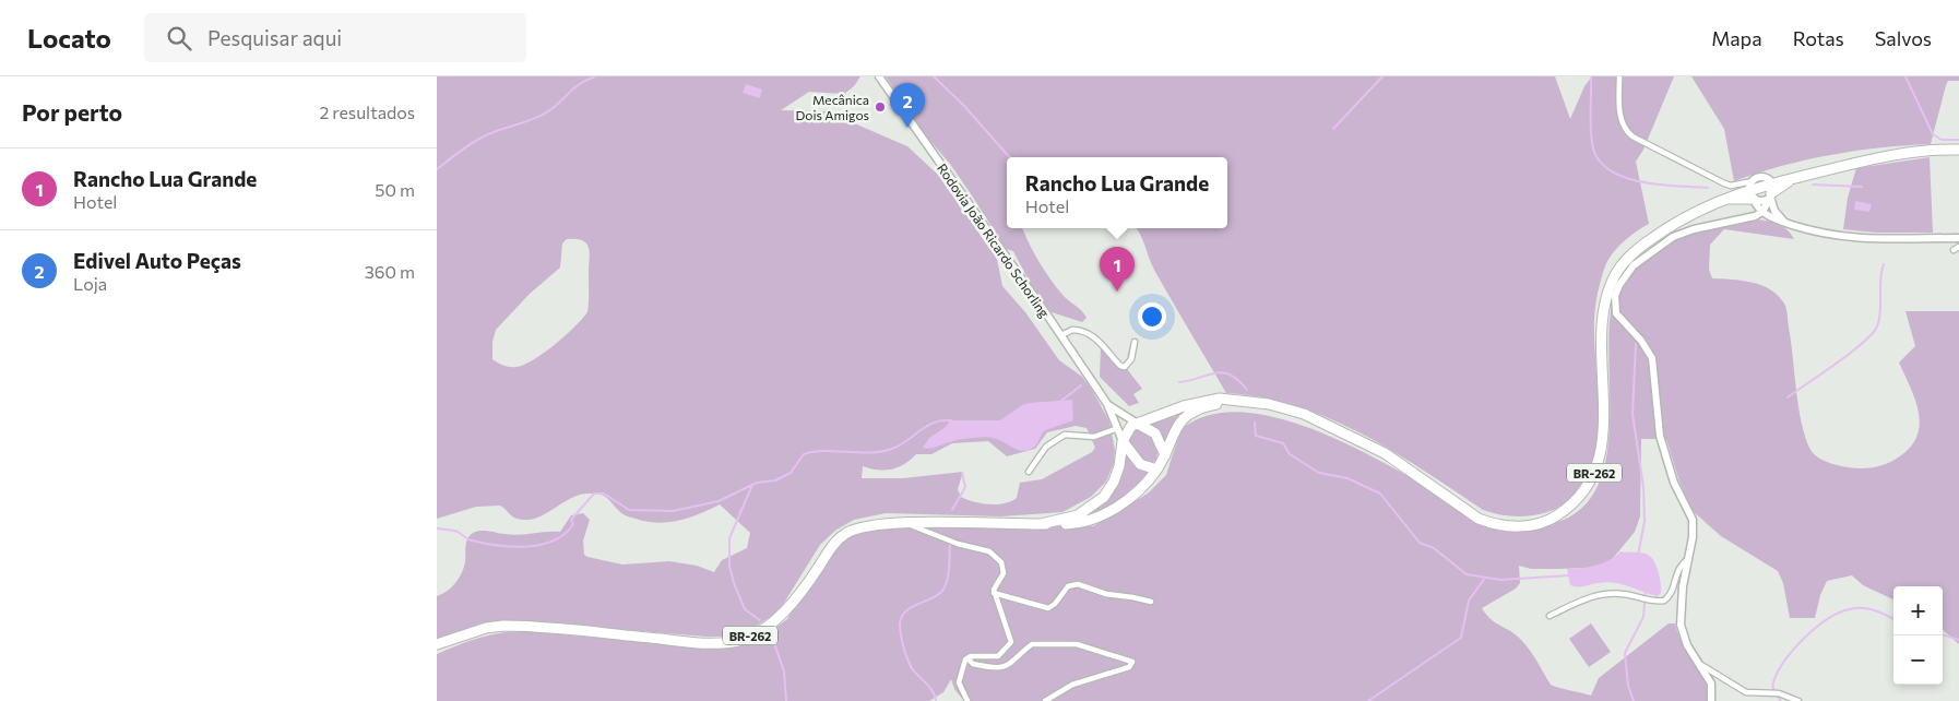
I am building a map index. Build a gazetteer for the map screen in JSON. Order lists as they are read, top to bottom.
{
  "streets": {
    "highway": ["BR-262"],
    "street": ["Rodovia João Ricardo Schorling"]
  },
  "crossings": [
    ["Rodovia João Ricardo Schorling", "BR-262"]
  ],
  "places": ["Mecânica Dois Amigos"],
  "page": {
    "header": "Locato",
    "search": "Pesquisar aqui",
    "nav": ["Mapa", "Rotas", "Salvos"],
    "heading": ["Por perto", "2 resultados"],
    "pins": ["2", "1"],
    "list": [
      {
        "mark": "1",
        "name": "Rancho Lua Grande",
        "note": "Hotel",
        "value": "50 m"
      },
      {
        "mark": "2",
        "name": "Edivel Auto Peças",
        "note": "Loja",
        "value": "360 m"
      }
    ],
    "popup": ["Rancho Lua Grande", "Hotel"],
    "map_buttons": ["+", "−"]
  }
}
